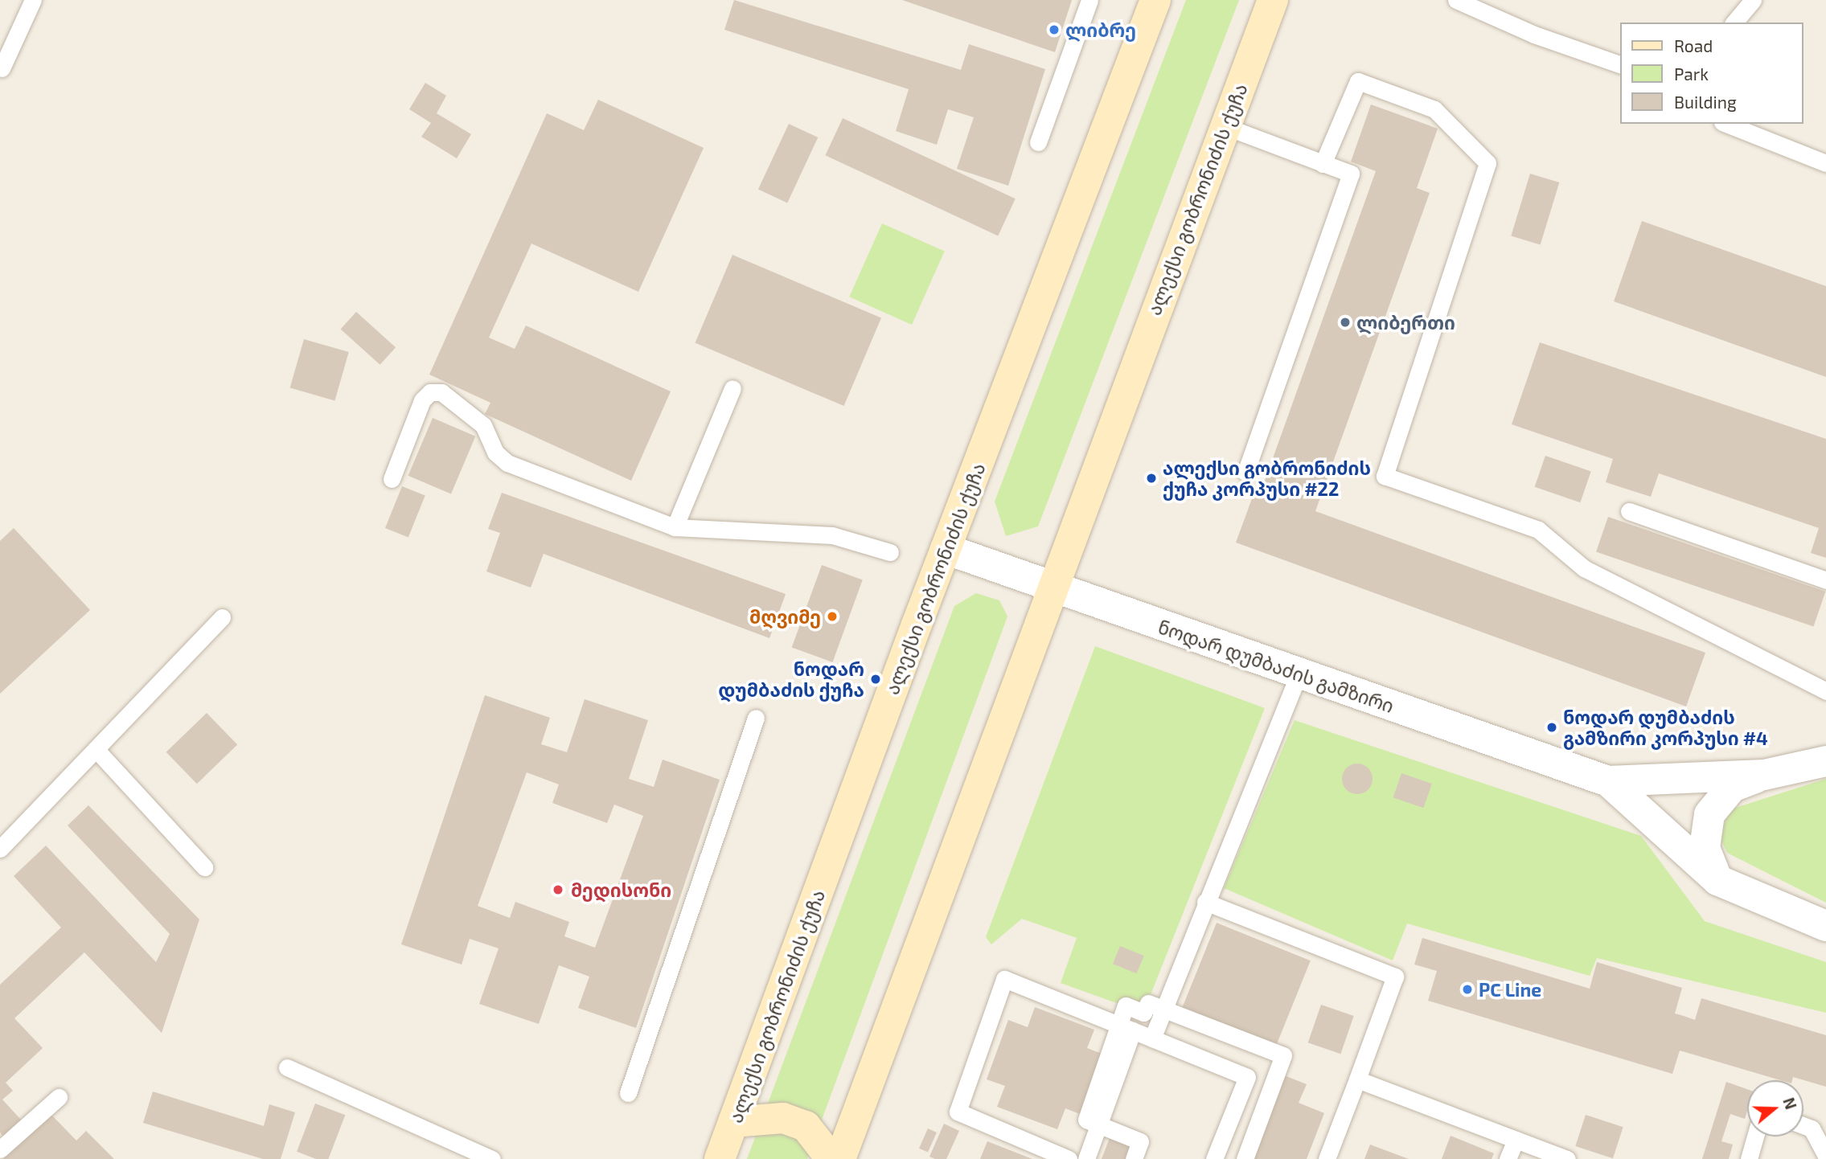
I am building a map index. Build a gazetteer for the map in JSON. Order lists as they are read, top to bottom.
{
  "streets": {
    "main road": ["ალექსი გობრონიძის ქუჩა"],
    "street": ["ნოდარ დუმბაძის გამზირი"]
  },
  "crossings": [
    ["ალექსი გობრონიძის ქუჩა", "ნოდარ დუმბაძის გამზირი"]
  ],
  "places": [
    "ლიბრე",
    "ლიბერთი",
    "ალექსი გობრონიძის ქუჩა კორპუსი #22",
    "მღვიმე",
    "ნოდარ დუმბაძის ქუჩა",
    "ნოდარ დუმბაძის გამზირი კორპუსი #4",
    "მედისონი",
    "PC Line"
  ],
  "legend": ["Road", "Park", "Building"],
  "north": "right"
}
